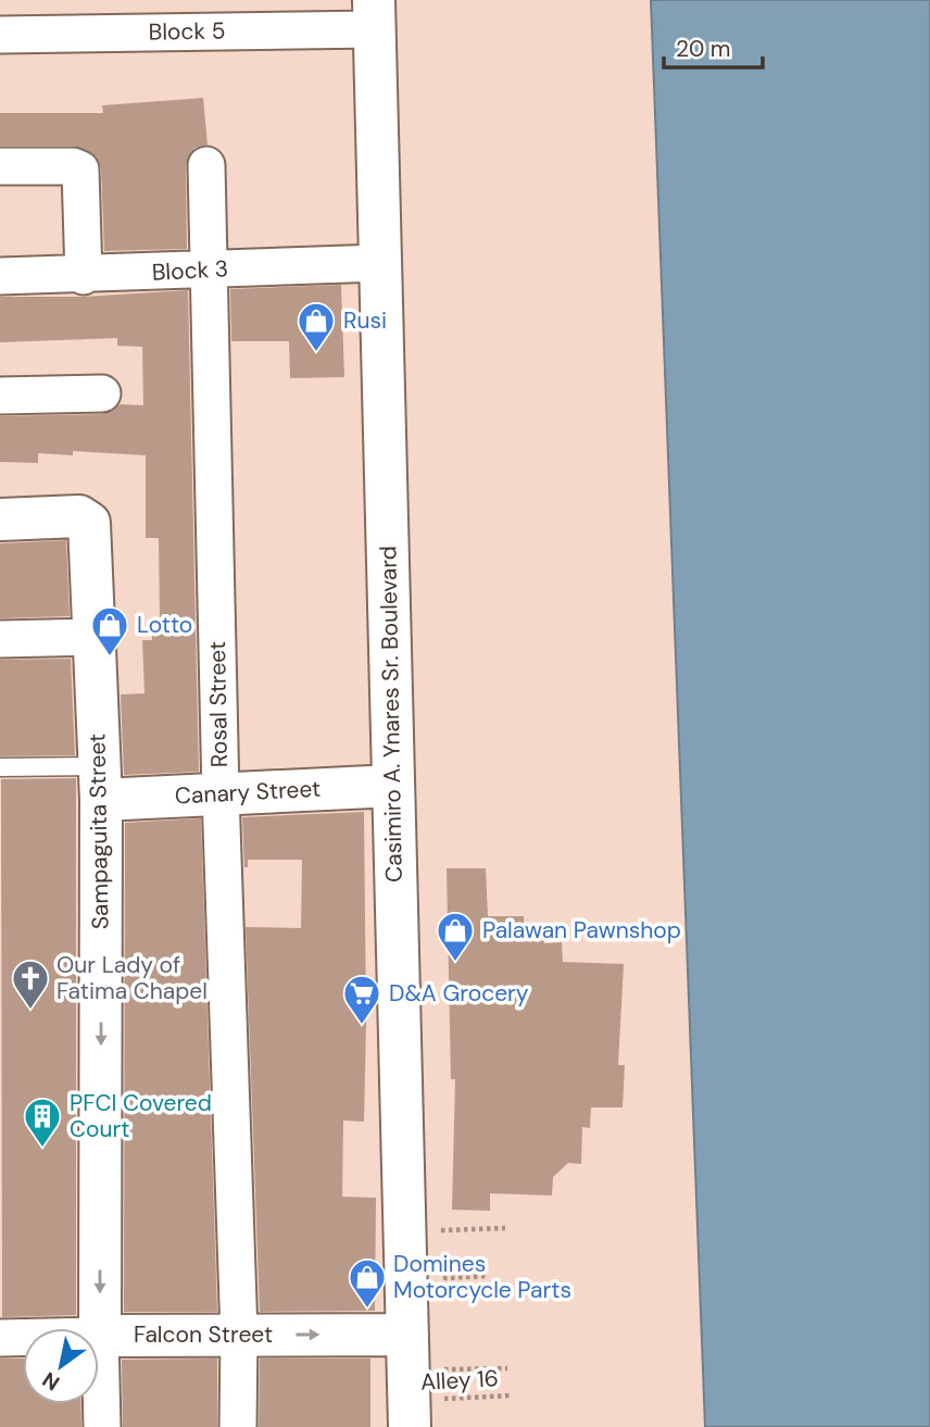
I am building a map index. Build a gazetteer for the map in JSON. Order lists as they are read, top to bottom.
{
  "streets": {
    "street": [
      "Block 5",
      "Block 3",
      "Rosal Street",
      "Casimiro A. Ynares Sr. Boulevard",
      "Canary Street",
      "Sampaguita Street",
      "Falcon Street"
    ],
    "path": ["Alley 16"]
  },
  "crossings": [
    ["Block 5", "Casimiro A. Ynares Sr. Boulevard"],
    ["Block 3", "Rosal Street"],
    ["Block 3", "Casimiro A. Ynares Sr. Boulevard"],
    ["Rosal Street", "Canary Street"],
    ["Rosal Street", "Falcon Street"],
    ["Casimiro A. Ynares Sr. Boulevard", "Canary Street"],
    ["Casimiro A. Ynares Sr. Boulevard", "Falcon Street"],
    ["Casimiro A. Ynares Sr. Boulevard", "Alley 16"],
    ["Canary Street", "Sampaguita Street"],
    ["Sampaguita Street", "Falcon Street"],
    ["Falcon Street", "Alley 16"]
  ],
  "one_way": ["Sampaguita Street", "Falcon Street"],
  "places": {
    "shop": [
      "Rusi",
      "Lotto",
      "Palawan Pawnshop",
      "Domines Motorcycle Parts"
    ],
    "church": ["Our Lady of Fatima Chapel"],
    "supermarket": ["D&A Grocery"],
    "building": ["PFCI Covered Court"]
  },
  "scale_bar": "20 m",
  "north": "bottom left"
}
